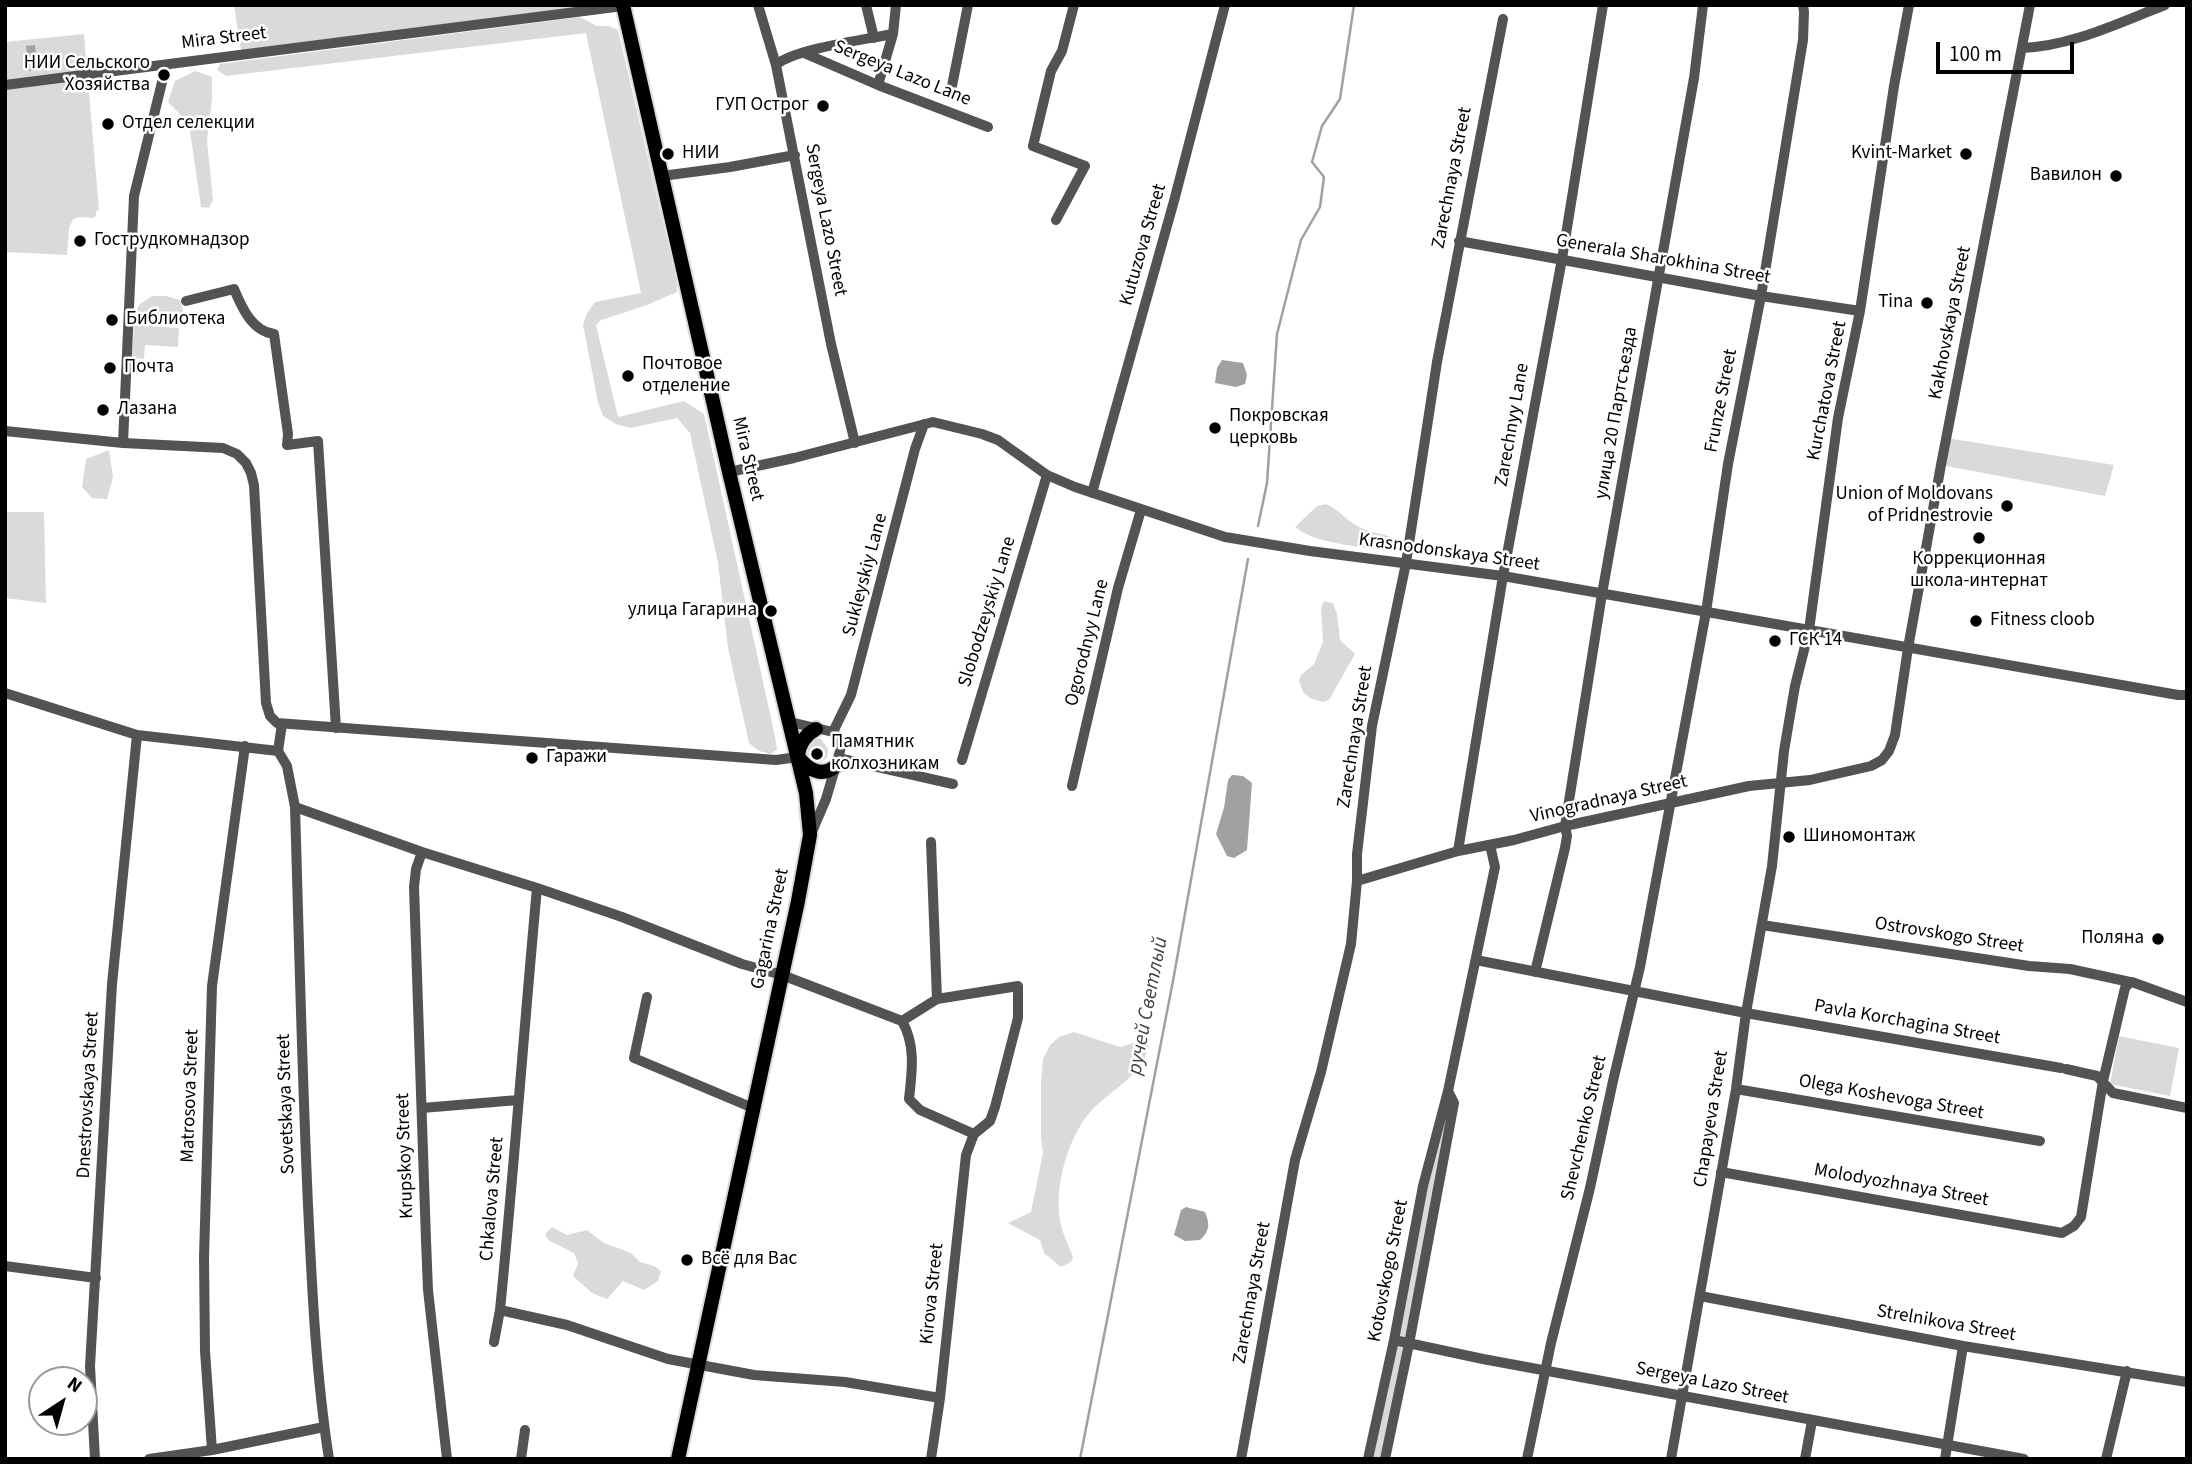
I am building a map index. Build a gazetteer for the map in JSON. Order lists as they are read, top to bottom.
{
  "streets": {
    "main road": ["Mira Street", "Gagarina Street"],
    "street": [
      "Sergeya Lazo Lane",
      "Zarechnaya Street",
      "Sergeya Lazo Street",
      "Kutuzova Street",
      "Generala Sharokhina Street",
      "Kakhovskaya Street",
      "Kurchatova Street",
      "Frunze Street",
      "улица 20 Партсъезда",
      "Zarechnyy Lane",
      "Krasnodonskaya Street",
      "Sukleyskiy Lane",
      "Slobodzeyskiy Lane",
      "Ogorodnyy Lane",
      "Vinogradnaya Street",
      "Ostrovskogo Street",
      "Pavla Korchagina Street",
      "Dnestrovskaya Street",
      "Matrosova Street",
      "Olega Koshevoga Street",
      "Sovetskaya Street",
      "Chapayeva Street",
      "Shevchenko Street",
      "Krupskoy Street",
      "Molodyozhnaya Street",
      "Chkalova Street",
      "Kotovskogo Street",
      "Kirova Street",
      "Strelnikova Street"
    ]
  },
  "crossings": [
    ["Mira Street", "Krasnodonskaya Street"],
    ["Mira Street", "Sukleyskiy Lane"],
    ["Mira Street", "Gagarina Street"],
    ["Zarechnaya Street", "Generala Sharokhina Street"],
    ["Zarechnaya Street", "Krasnodonskaya Street"],
    ["Zarechnaya Street", "Vinogradnaya Street"],
    ["Sergeya Lazo Street", "Krasnodonskaya Street"],
    ["Sergeya Lazo Street", "Chapayeva Street"],
    ["Sergeya Lazo Street", "Shevchenko Street"],
    ["Sergeya Lazo Street", "Kotovskogo Street"],
    ["Kutuzova Street", "Krasnodonskaya Street"],
    ["Generala Sharokhina Street", "Kurchatova Street"],
    ["Generala Sharokhina Street", "Frunze Street"],
    ["Generala Sharokhina Street", "улица 20 Партсъезда"],
    ["Generala Sharokhina Street", "Zarechnyy Lane"],
    ["Kakhovskaya Street", "Krasnodonskaya Street"],
    ["Kakhovskaya Street", "Vinogradnaya Street"],
    ["Kurchatova Street", "Krasnodonskaya Street"],
    ["Kurchatova Street", "Vinogradnaya Street"],
    ["Kurchatova Street", "Chapayeva Street"],
    ["Frunze Street", "Krasnodonskaya Street"],
    ["Frunze Street", "Vinogradnaya Street"],
    ["Frunze Street", "Shevchenko Street"],
    ["улица 20 Партсъезда", "Krasnodonskaya Street"],
    ["улица 20 Партсъезда", "Vinogradnaya Street"],
    ["улица 20 Партсъезда", "Pavla Korchagina Street"],
    ["Zarechnyy Lane", "Krasnodonskaya Street"],
    ["Zarechnyy Lane", "Vinogradnaya Street"],
    ["Krasnodonskaya Street", "Sukleyskiy Lane"],
    ["Krasnodonskaya Street", "Slobodzeyskiy Lane"],
    ["Krasnodonskaya Street", "Ogorodnyy Lane"],
    ["Sukleyskiy Lane", "Gagarina Street"],
    ["Vinogradnaya Street", "Chapayeva Street"],
    ["Vinogradnaya Street", "Shevchenko Street"],
    ["Vinogradnaya Street", "Kotovskogo Street"],
    ["Ostrovskogo Street", "Chapayeva Street"],
    ["Pavla Korchagina Street", "Chapayeva Street"],
    ["Pavla Korchagina Street", "Shevchenko Street"],
    ["Pavla Korchagina Street", "Molodyozhnaya Street"],
    ["Pavla Korchagina Street", "Kotovskogo Street"],
    ["Olega Koshevoga Street", "Chapayeva Street"],
    ["Chapayeva Street", "Molodyozhnaya Street"],
    ["Chapayeva Street", "Strelnikova Street"]
  ],
  "water": ["ручей Светлый"],
  "places": [
    "НИИ Сельского Хозяйства",
    "ГУП Острог",
    "Отдел селекции",
    "НИИ",
    "Kvint-Market",
    "Вавилон",
    "Гострудкомнадзор",
    "Tina",
    "Библиотека",
    "Почта",
    "Почтовое отделение",
    "Лазана",
    "Покровская церковь",
    "Union of Moldovans of Pridnestrovie",
    "Коррекционная школа-интернат",
    "улица Гагарина",
    "Fitness cloob",
    "ГСК 14",
    "Памятник колхозникам",
    "Гаражи",
    "Шиномонтаж",
    "Поляна",
    "Всё для Вас"
  ],
  "scale_bar": "100 m",
  "north": "top right"
}
